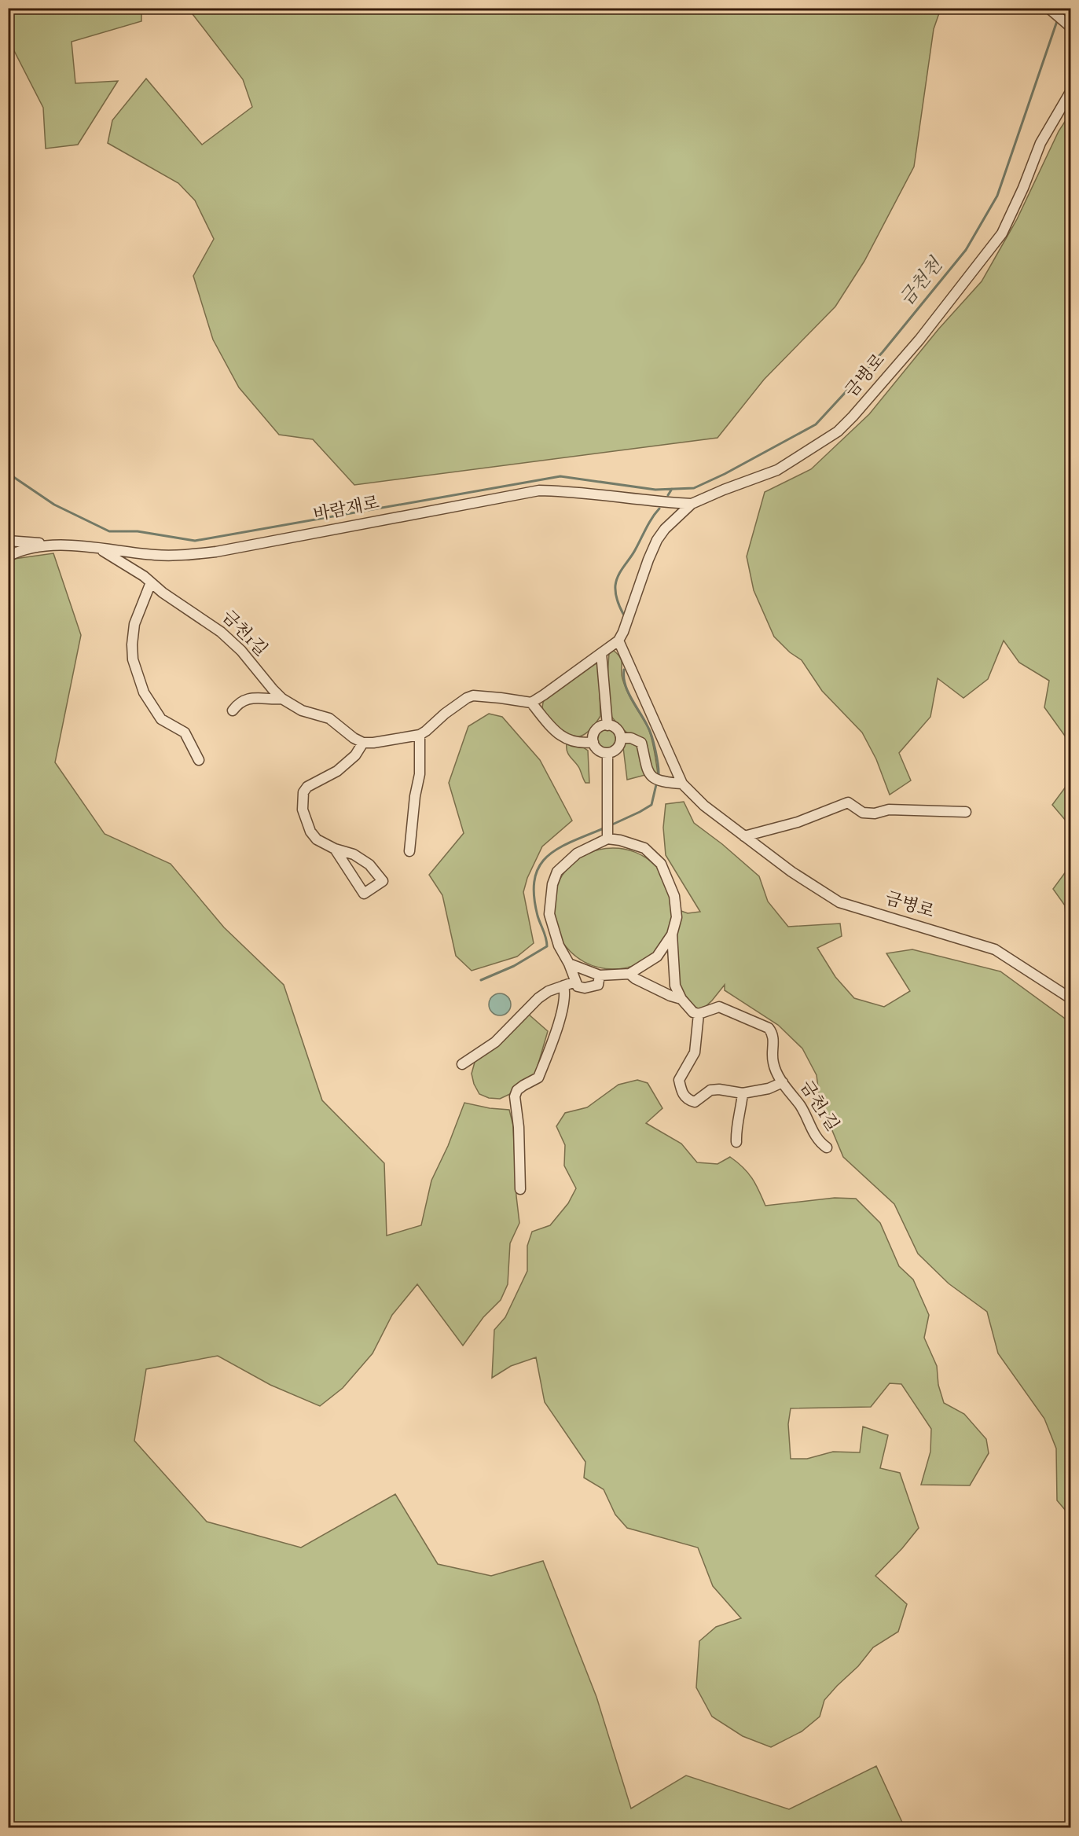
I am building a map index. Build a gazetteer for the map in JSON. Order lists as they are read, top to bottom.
{
  "streets": {
    "street": ["금병로", "바람재로", "금천1길"]
  },
  "crossings": [
    ["금병로", "바람재로"],
    ["바람재로", "금천1길"]
  ],
  "water": ["금천천"]
}
